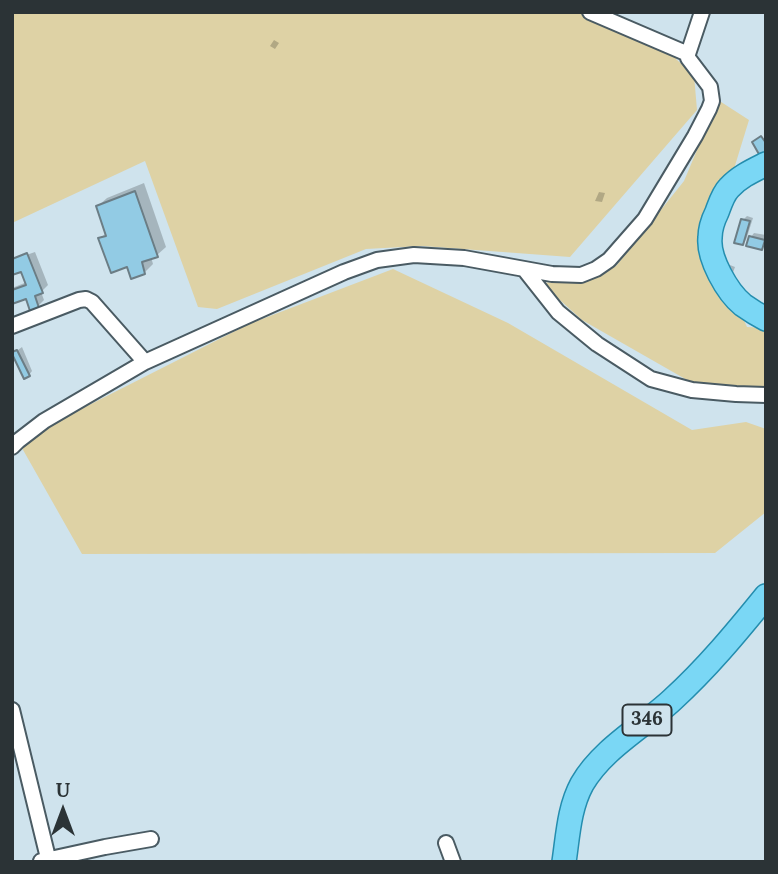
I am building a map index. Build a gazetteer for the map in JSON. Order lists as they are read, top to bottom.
{
  "streets": {
    "main road": ["346"]
  },
  "north": "top"
}
